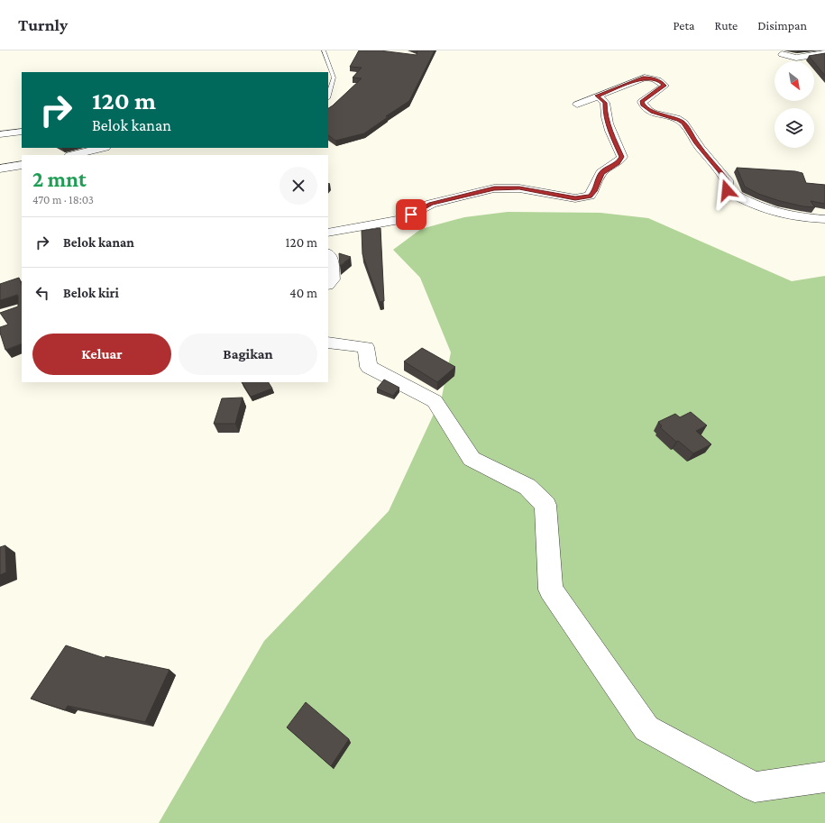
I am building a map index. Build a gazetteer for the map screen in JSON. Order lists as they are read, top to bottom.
{
  "north": "bottom right",
  "page": {
    "header": "Turnly",
    "nav": ["Peta", "Rute", "Disimpan"],
    "turn": ["120 m", "Belok kanan"],
    "heading": ["2 mnt", "470 m · 18:03"],
    "list": [
      {
        "name": "Belok kanan",
        "value": "120 m"
      },
      {
        "name": "Belok kiri",
        "value": "40 m"
      }
    ],
    "buttons": ["Keluar", "Bagikan"]
  }
}
